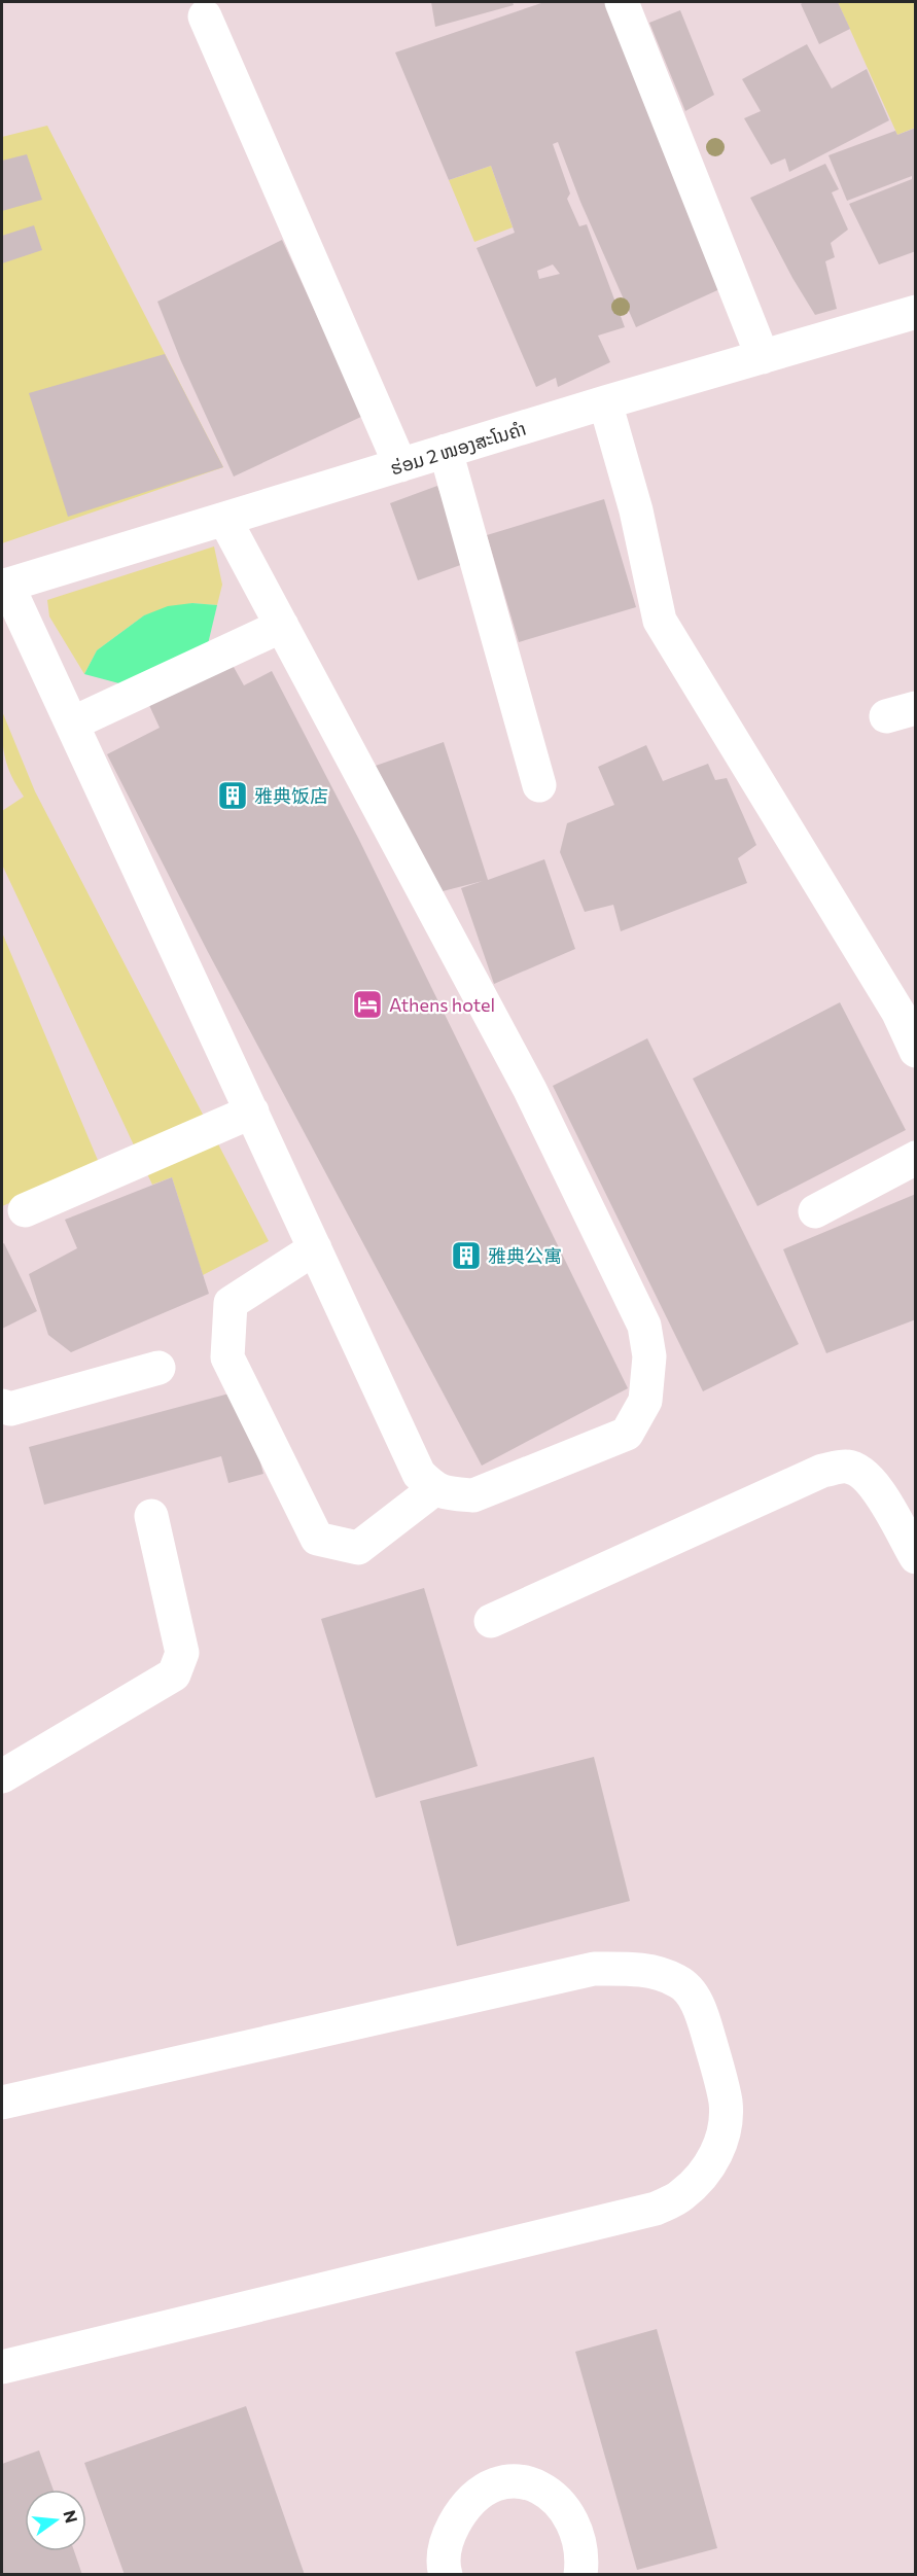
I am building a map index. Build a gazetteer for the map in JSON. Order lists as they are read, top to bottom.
{
  "streets": {
    "street": ["ຮ່ອມ 2 ໜອງສະໂນຄໍາ"]
  },
  "places": {
    "building": ["雅典饭店", "雅典公寓"],
    "hotel": ["Athens hotel"]
  },
  "north": "right"
}
